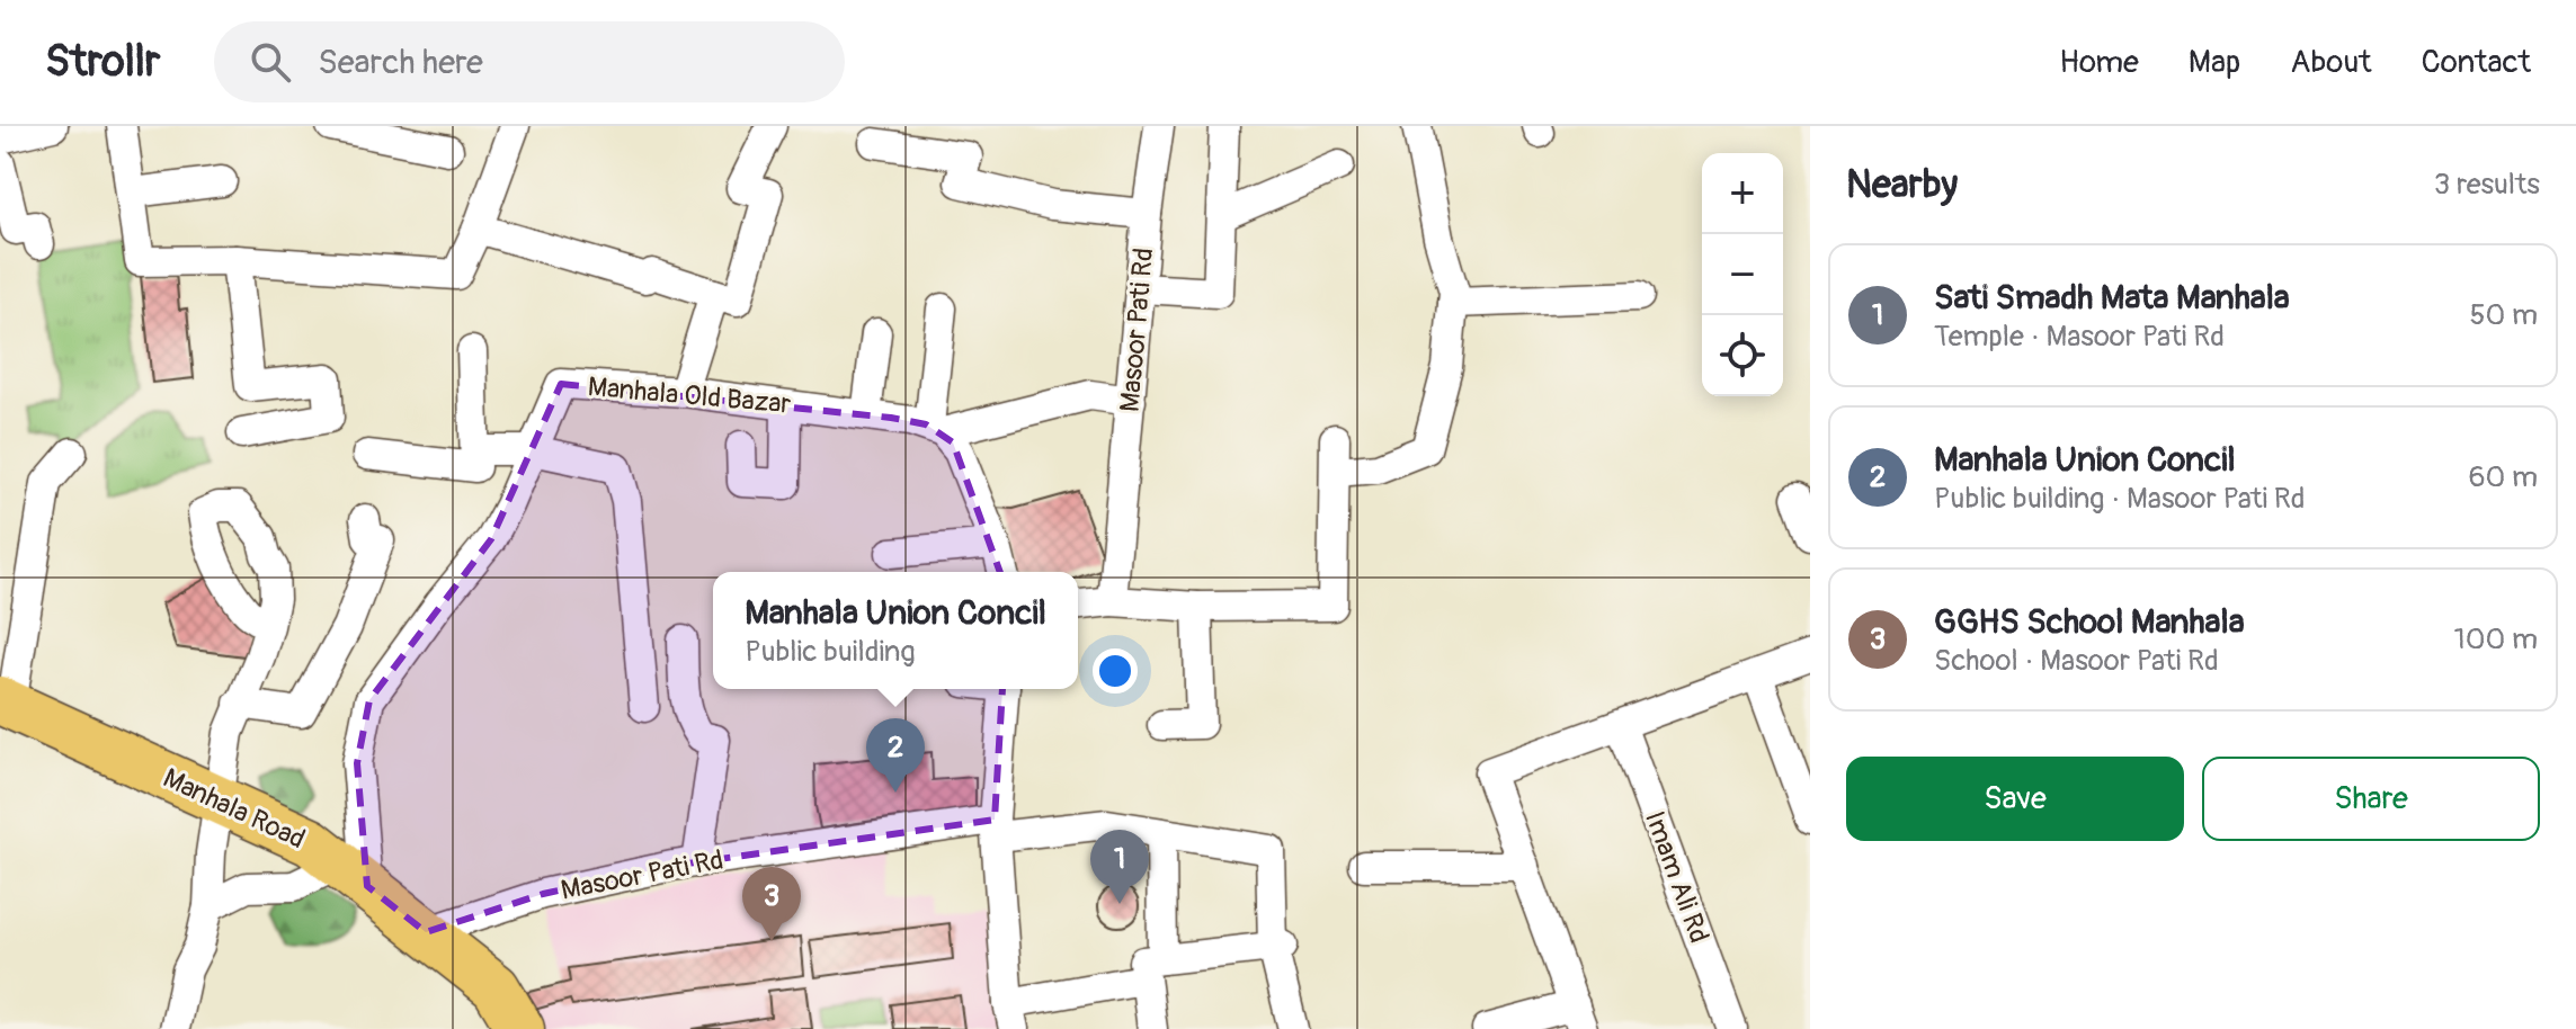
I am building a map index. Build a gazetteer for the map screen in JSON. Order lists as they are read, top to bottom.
{
  "streets": {
    "main road": ["Manhala Road"],
    "street": ["Masoor Pati Rd", "Manhala Old Bazar", "Imam Ali Rd"]
  },
  "crossings": [
    ["Masoor Pati Rd", "Manhala Road"],
    ["Manhala Old Bazar", "Manhala Road"]
  ],
  "page": {
    "header": "Strollr",
    "search": "Search here",
    "nav": [
      "Home",
      "Map",
      "About",
      "Contact"
    ],
    "heading": ["Nearby", "3 results"],
    "map_buttons": ["+", "−"],
    "list": [
      {
        "mark": "1",
        "name": "Sati Smadh Mata Manhala",
        "note": "Temple · Masoor Pati Rd",
        "value": "50 m"
      },
      {
        "mark": "2",
        "name": "Manhala Union Concil",
        "note": "Public building · Masoor Pati Rd",
        "value": "60 m"
      },
      {
        "mark": "3",
        "name": "GGHS School Manhala",
        "note": "School · Masoor Pati Rd",
        "value": "100 m"
      }
    ],
    "popup": ["Manhala Union Concil", "Public building"],
    "pins": ["2", "1", "3"],
    "buttons": ["Save", "Share"]
  }
}
